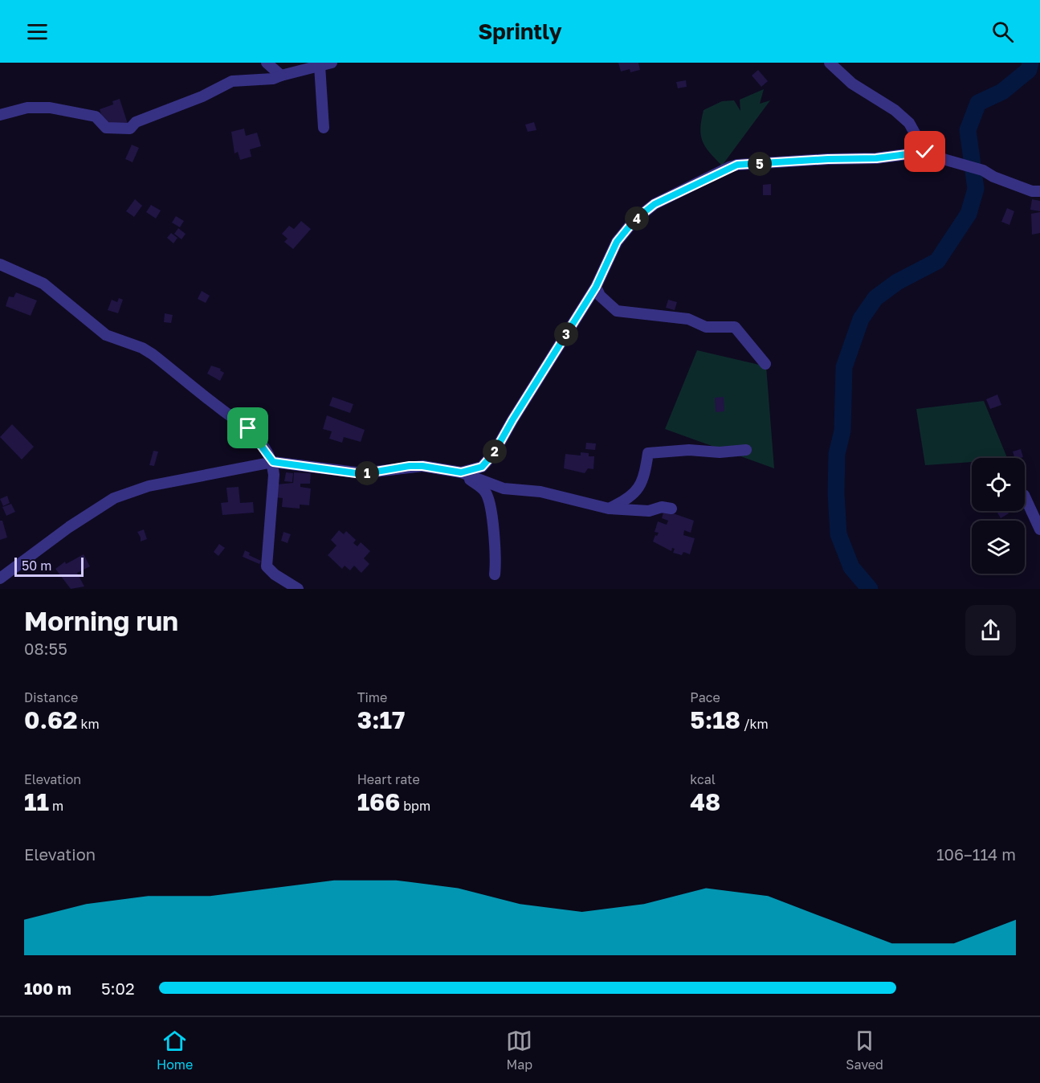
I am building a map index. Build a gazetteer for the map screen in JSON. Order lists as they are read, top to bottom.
{
  "scale_bar": "50 m",
  "page": {
    "header": "Sprintly",
    "pins": [
      "5",
      "4",
      "3",
      "2",
      "1"
    ],
    "scale": "50 m",
    "heading": ["Morning run", "08:55"],
    "stats": [
      ["Distance", "0.62 km"],
      ["Time", "3:17"],
      ["Pace", "5:18 /km"],
      ["Elevation", "11 m"],
      ["Heart rate", "166 bpm"],
      ["kcal", "48"]
    ],
    "chart": ["Elevation", "106–114 m"],
    "list": [
      {
        "name": "100 m",
        "note": "5:02"
      }
    ],
    "tabs": ["Home", "Map", "Saved"]
  }
}
